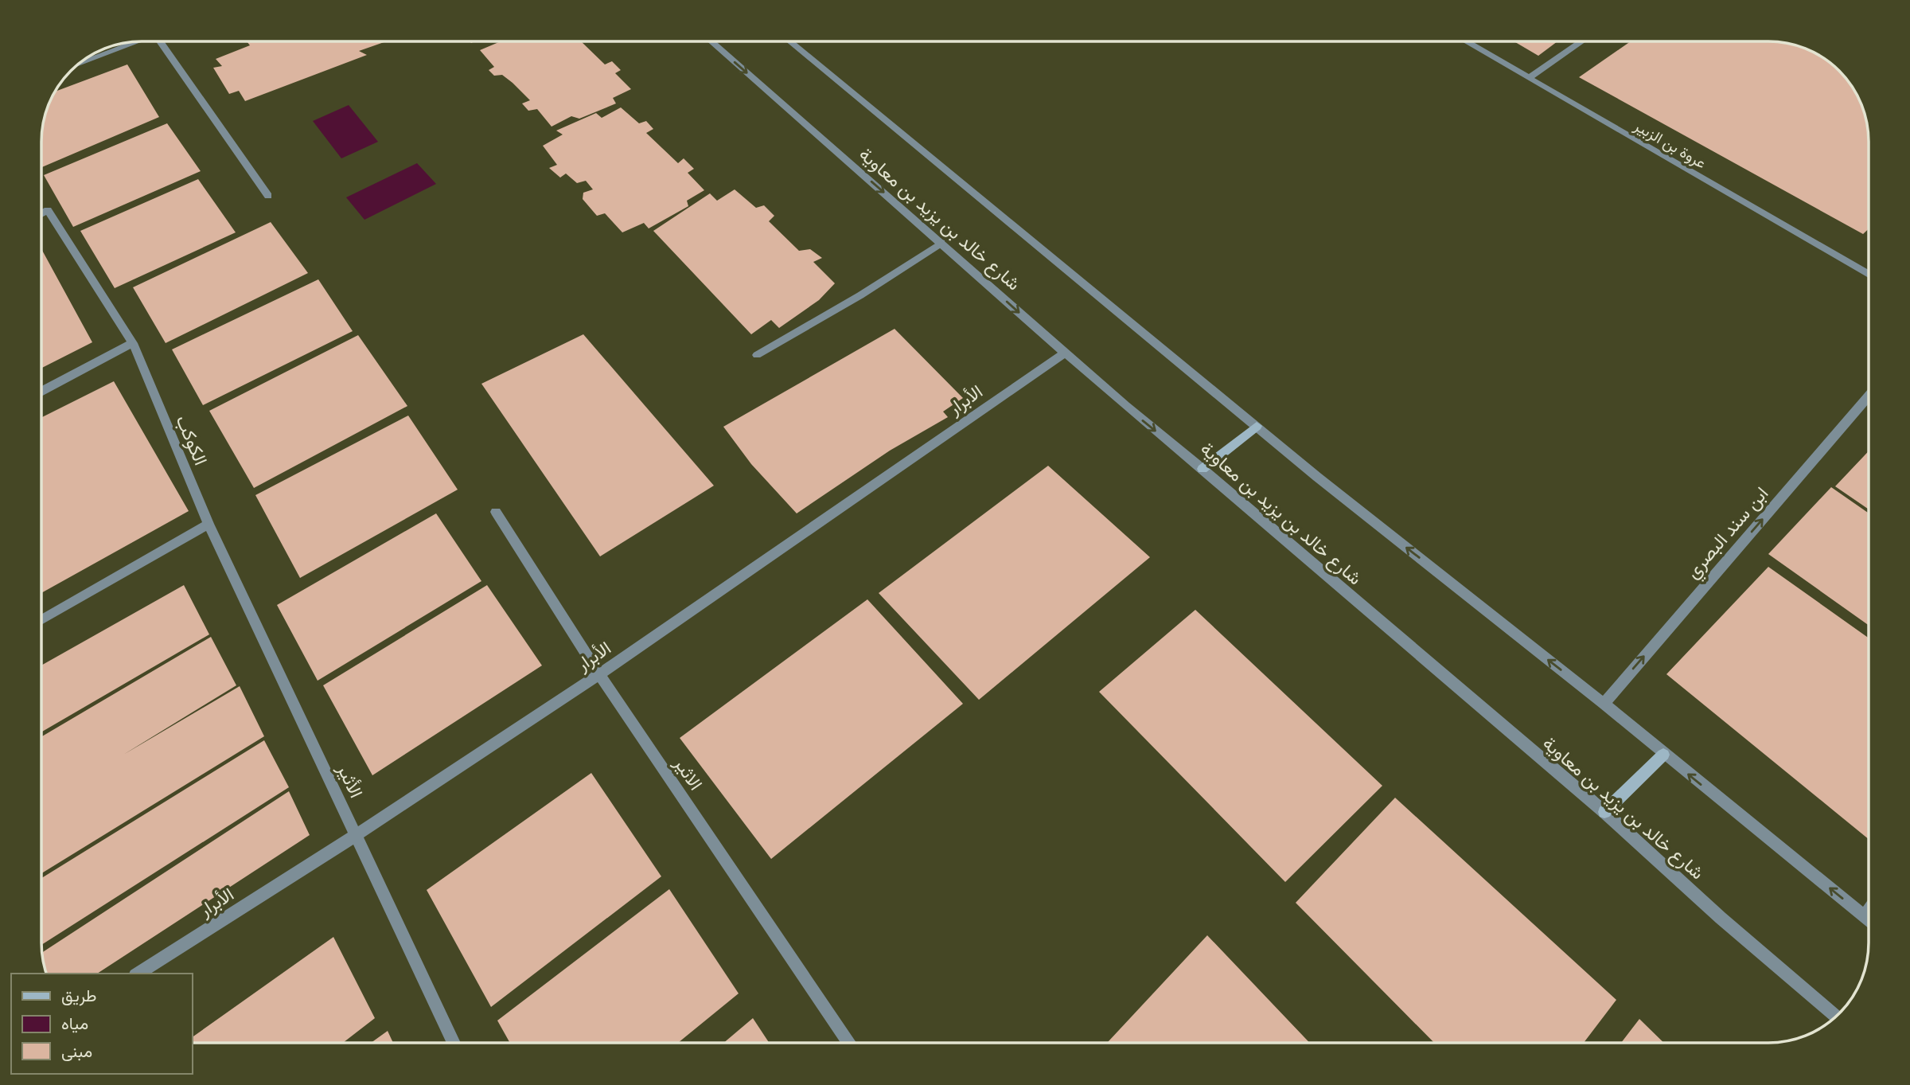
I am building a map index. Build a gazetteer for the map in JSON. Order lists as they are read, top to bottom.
{
  "streets": {
    "street": [
      "عروة بن الزبير",
      "شارع خالد بن يزيد بن معاوية",
      "الأبرار",
      "الكوكب",
      "ابن سند البصري",
      "الاثير",
      "الأثير"
    ]
  },
  "crossings": [
    ["شارع خالد بن يزيد بن معاوية", "الأبرار"],
    ["الأبرار", "الاثير"],
    ["الأبرار", "الأثير"],
    ["الكوكب", "الأثير"]
  ],
  "one_way": ["ابن سند البصري"],
  "legend": ["طريق", "مياه", "مبنى"]
}
